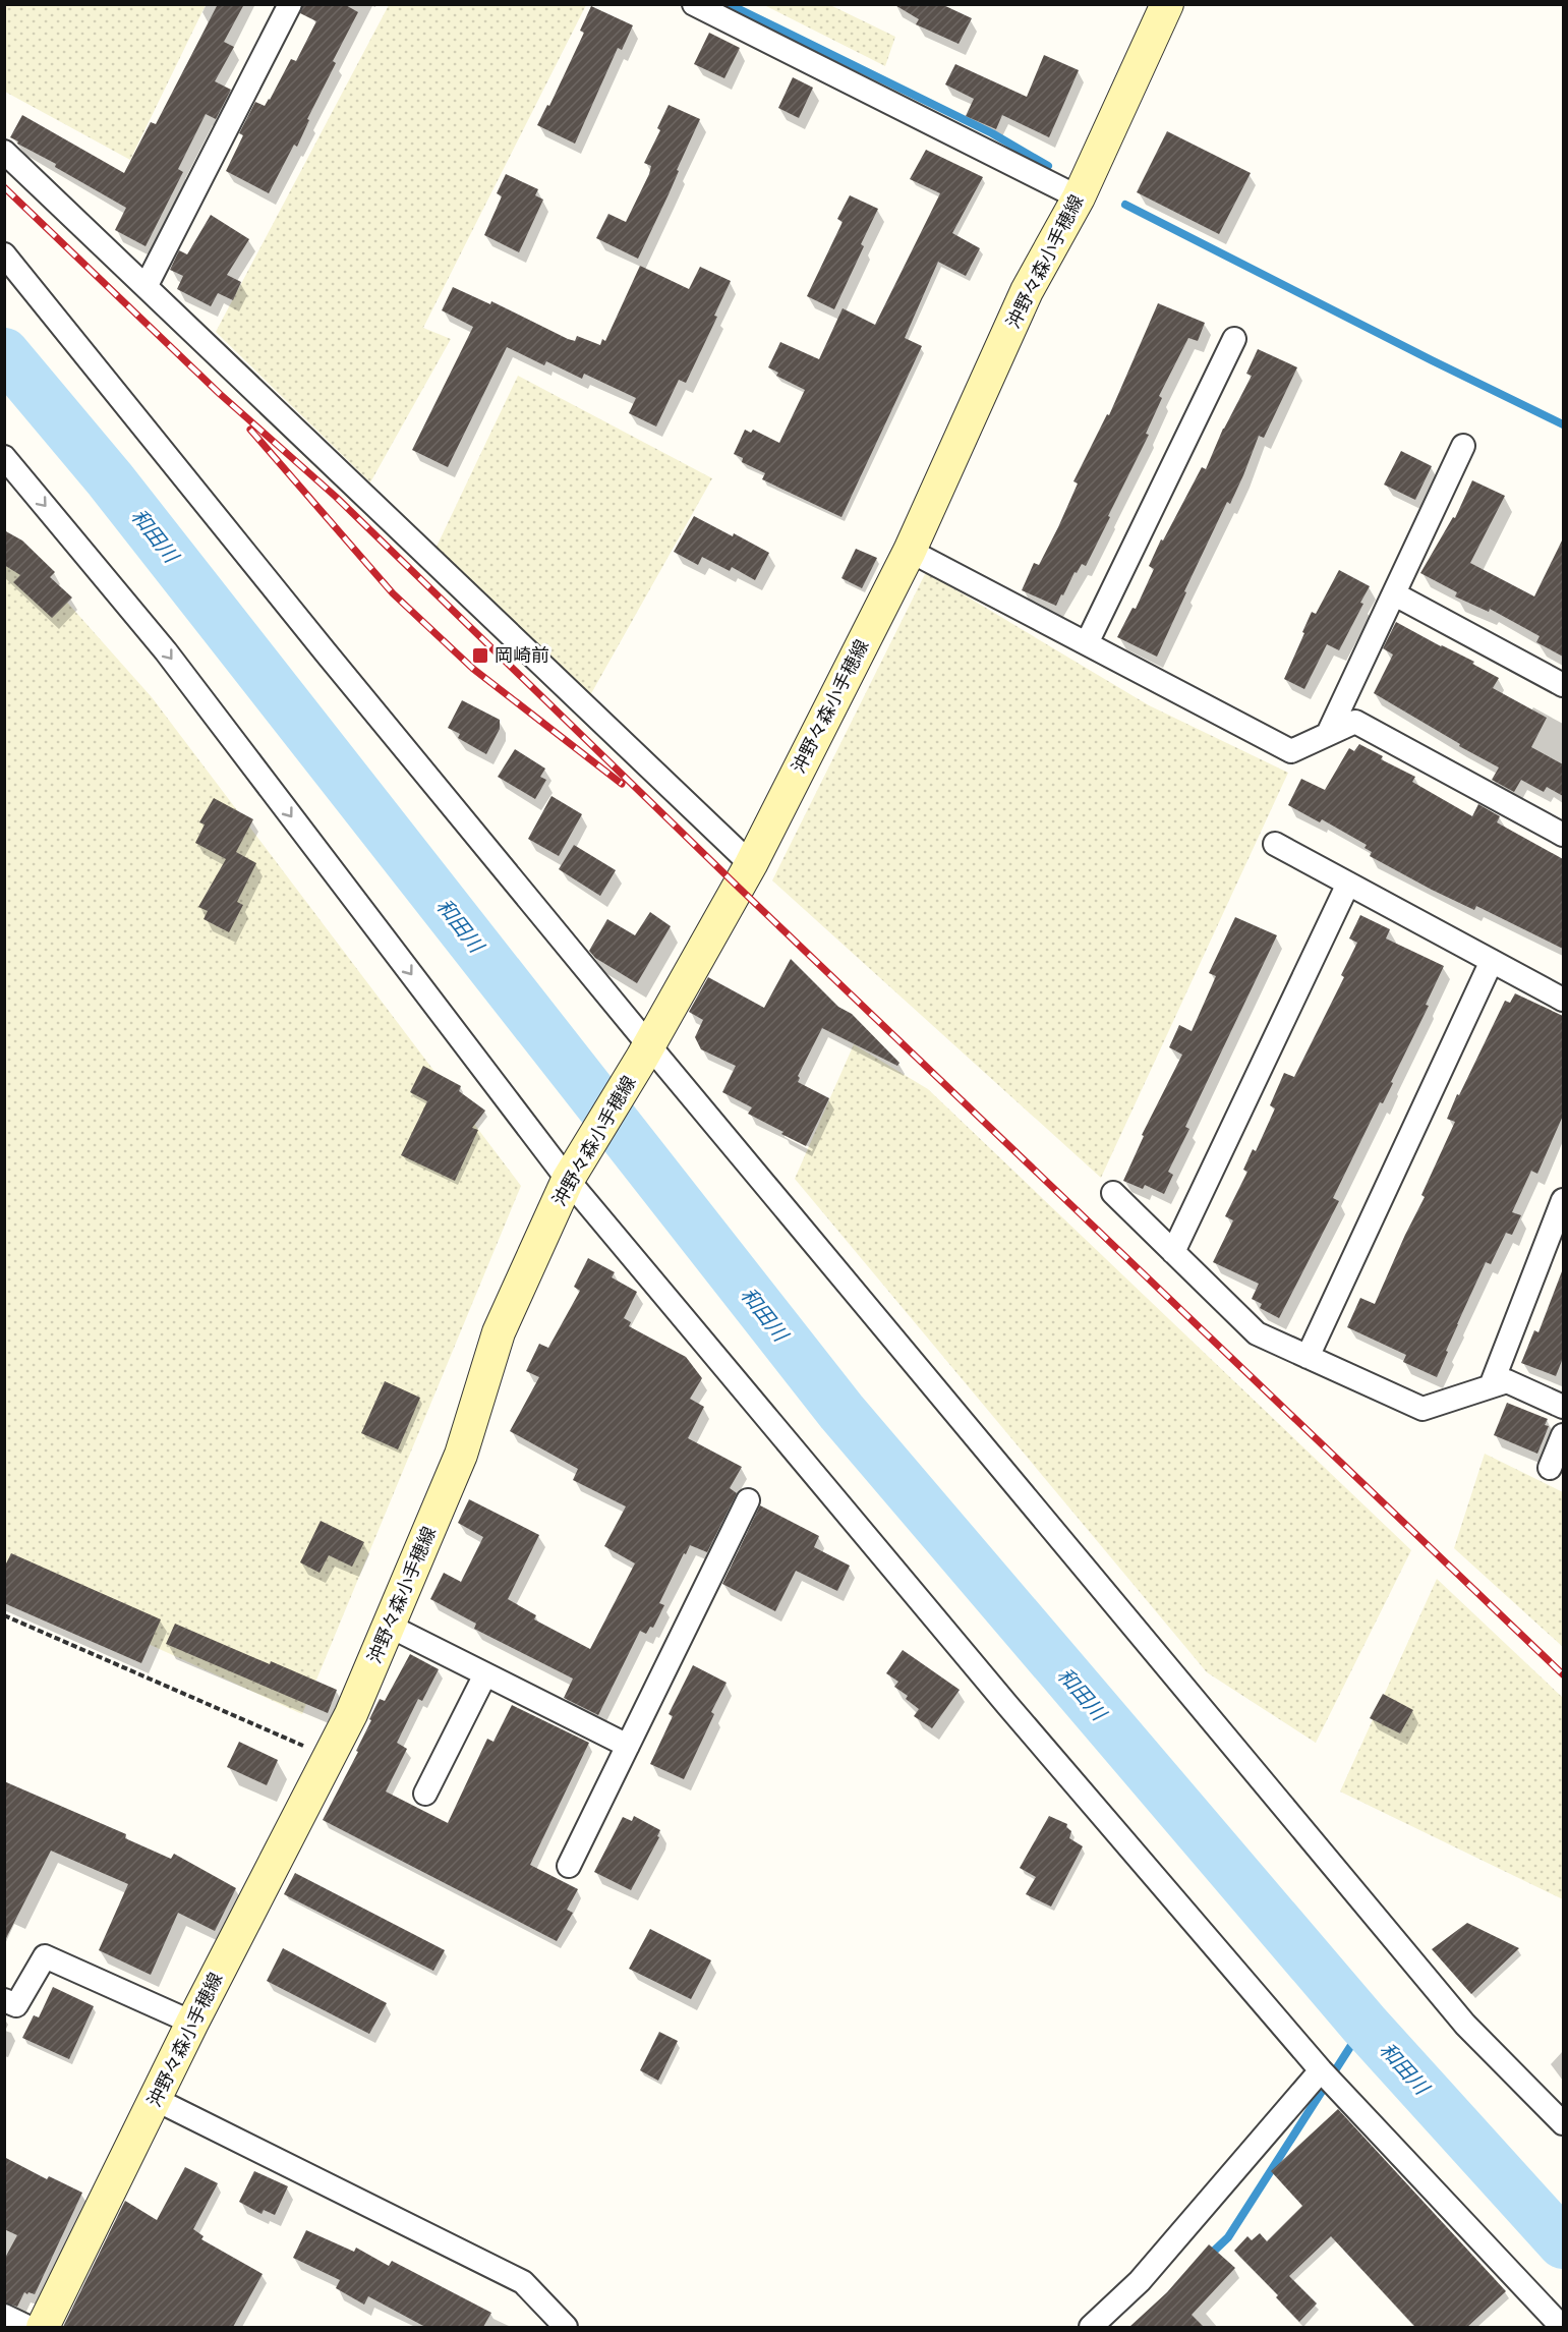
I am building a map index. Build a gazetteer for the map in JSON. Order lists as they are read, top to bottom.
{
  "streets": {
    "main road": ["沖野々森小手穂線"]
  },
  "water": ["和田川"],
  "places": {
    "transit": ["岡崎前"]
  }
}
